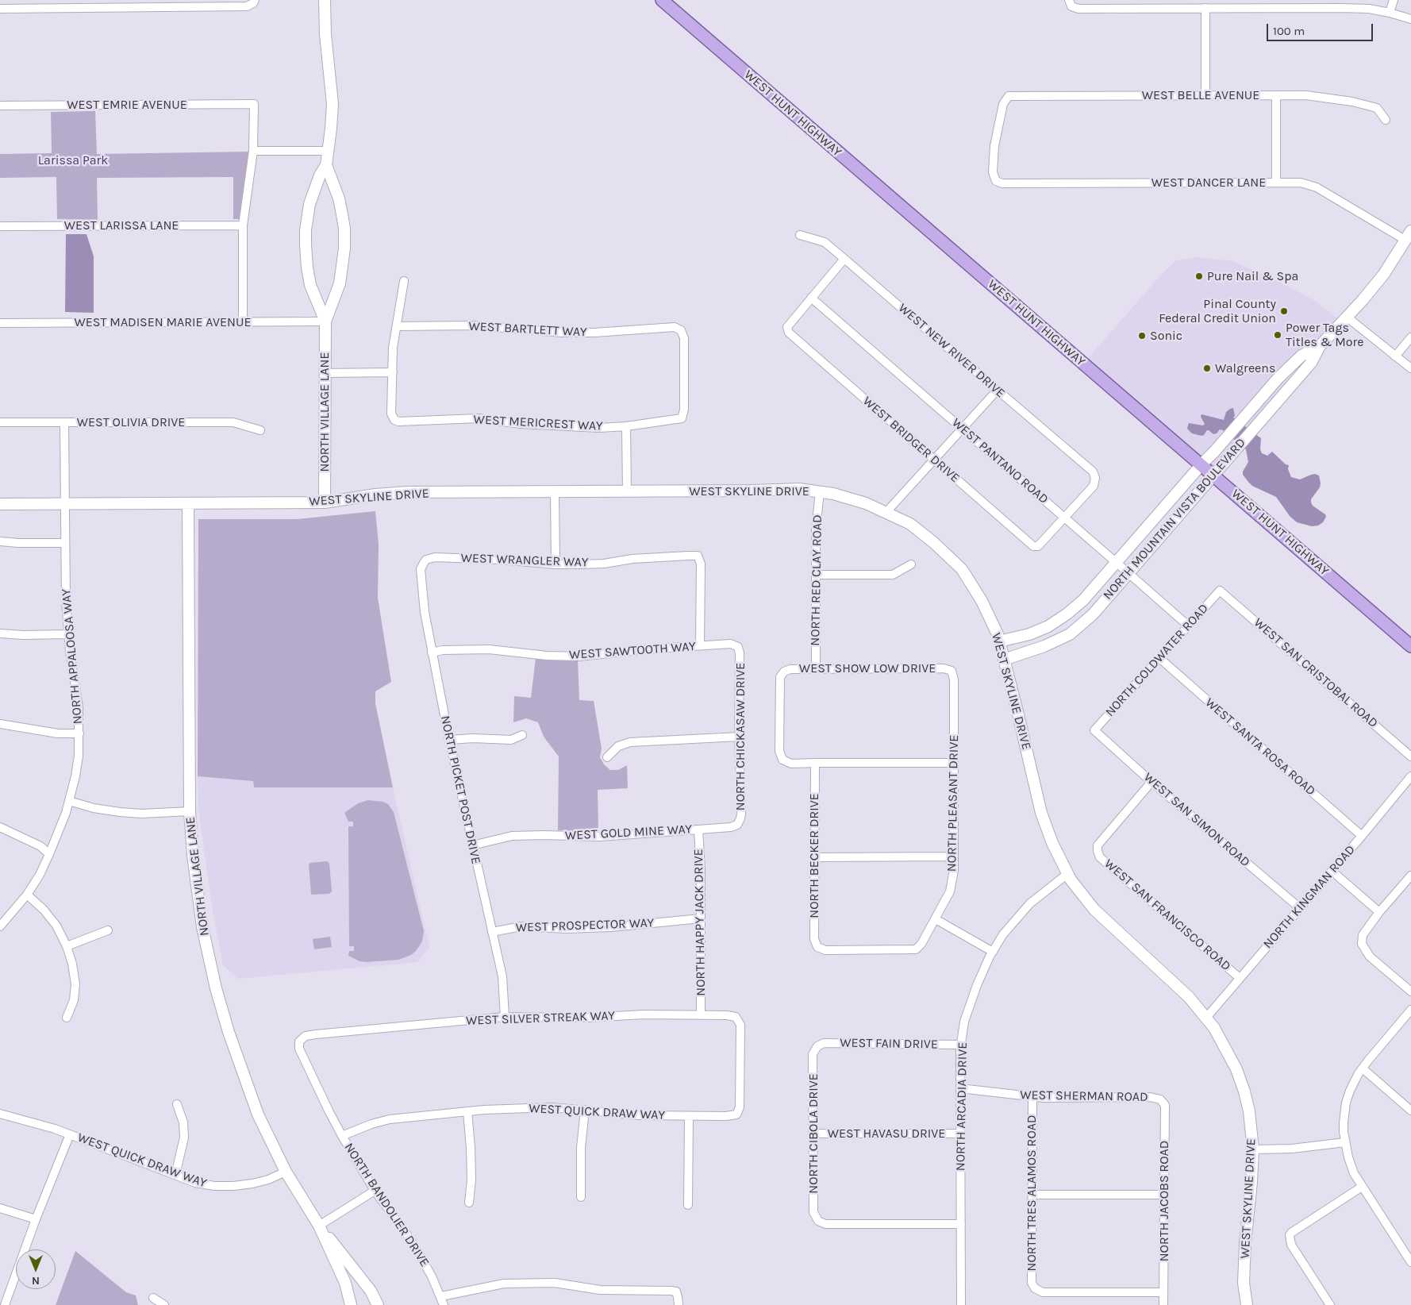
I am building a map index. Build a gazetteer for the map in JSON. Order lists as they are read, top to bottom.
{
  "streets": {
    "main road": ["WEST HUNT HIGHWAY"],
    "street": [
      "WEST BELLE AVENUE",
      "WEST EMRIE AVENUE",
      "WEST DANCER LANE",
      "WEST LARISSA LANE",
      "WEST MADISEN MARIE AVENUE",
      "WEST BARTLETT WAY",
      "WEST NEW RIVER DRIVE",
      "NORTH VILLAGE LANE",
      "WEST OLIVIA DRIVE",
      "WEST MERICREST WAY",
      "WEST BRIDGER DRIVE",
      "WEST PANTANO ROAD",
      "WEST SKYLINE DRIVE",
      "NORTH MOUNTAIN VISTA BOULEVARD",
      "WEST WRANGLER WAY",
      "NORTH RED CLAY ROAD",
      "WEST SAWTOOTH WAY",
      "NORTH APPALOOSA WAY",
      "NORTH COLDWATER ROAD",
      "WEST SHOW LOW DRIVE",
      "WEST SAN CRISTOBAL ROAD",
      "NORTH CHICKASAW DRIVE",
      "WEST SANTA ROSA ROAD",
      "NORTH PICKET POST DRIVE",
      "NORTH PLEASANT DRIVE",
      "WEST SAN SIMON ROAD",
      "WEST GOLD MINE WAY",
      "NORTH BECKER DRIVE",
      "NORTH KINGMAN ROAD",
      "WEST SAN FRANCISCO ROAD",
      "NORTH HAPPY JACK DRIVE",
      "WEST PROSPECTOR WAY",
      "WEST SILVER STREAK WAY",
      "WEST FAIN DRIVE",
      "WEST SHERMAN ROAD",
      "NORTH ARCADIA DRIVE",
      "WEST QUICK DRAW WAY",
      "NORTH CIBOLA DRIVE",
      "WEST HAVASU DRIVE",
      "NORTH TRES ALAMOS ROAD",
      "NORTH JACOBS ROAD",
      "NORTH BANDOLIER DRIVE"
    ]
  },
  "crossings": [
    ["WEST BELLE AVENUE", "WEST DANCER LANE"],
    ["WEST HUNT HIGHWAY", "NORTH MOUNTAIN VISTA BOULEVARD"],
    ["WEST DANCER LANE", "NORTH MOUNTAIN VISTA BOULEVARD"],
    ["WEST MADISEN MARIE AVENUE", "NORTH VILLAGE LANE"],
    ["WEST BARTLETT WAY", "WEST MERICREST WAY"],
    ["WEST NEW RIVER DRIVE", "WEST BRIDGER DRIVE"],
    ["WEST NEW RIVER DRIVE", "WEST PANTANO ROAD"],
    ["NORTH VILLAGE LANE", "WEST SKYLINE DRIVE"],
    ["NORTH VILLAGE LANE", "WEST QUICK DRAW WAY"],
    ["WEST OLIVIA DRIVE", "NORTH APPALOOSA WAY"],
    ["WEST BRIDGER DRIVE", "WEST PANTANO ROAD"],
    ["WEST PANTANO ROAD", "NORTH MOUNTAIN VISTA BOULEVARD"],
    ["WEST PANTANO ROAD", "NORTH COLDWATER ROAD"],
    ["WEST SKYLINE DRIVE", "NORTH MOUNTAIN VISTA BOULEVARD"],
    ["WEST SKYLINE DRIVE", "NORTH RED CLAY ROAD"],
    ["WEST SKYLINE DRIVE", "NORTH APPALOOSA WAY"],
    ["WEST SKYLINE DRIVE", "NORTH KINGMAN ROAD"],
    ["WEST SKYLINE DRIVE", "NORTH ARCADIA DRIVE"],
    ["WEST WRANGLER WAY", "WEST SAWTOOTH WAY"],
    ["WEST WRANGLER WAY", "NORTH PICKET POST DRIVE"],
    ["NORTH RED CLAY ROAD", "WEST SHOW LOW DRIVE"],
    ["WEST SAWTOOTH WAY", "NORTH CHICKASAW DRIVE"],
    ["WEST SAWTOOTH WAY", "NORTH PICKET POST DRIVE"],
    ["NORTH COLDWATER ROAD", "WEST SAN CRISTOBAL ROAD"],
    ["NORTH COLDWATER ROAD", "WEST SANTA ROSA ROAD"],
    ["NORTH COLDWATER ROAD", "WEST SAN SIMON ROAD"],
    ["WEST SHOW LOW DRIVE", "NORTH PLEASANT DRIVE"],
    ["WEST SHOW LOW DRIVE", "NORTH BECKER DRIVE"],
    ["NORTH CHICKASAW DRIVE", "WEST GOLD MINE WAY"],
    ["WEST SANTA ROSA ROAD", "NORTH KINGMAN ROAD"],
    ["NORTH PICKET POST DRIVE", "WEST GOLD MINE WAY"],
    ["NORTH PICKET POST DRIVE", "WEST PROSPECTOR WAY"],
    ["NORTH PICKET POST DRIVE", "WEST SILVER STREAK WAY"],
    ["NORTH PLEASANT DRIVE", "NORTH BECKER DRIVE"],
    ["WEST SAN SIMON ROAD", "NORTH KINGMAN ROAD"],
    ["WEST SAN SIMON ROAD", "WEST SAN FRANCISCO ROAD"],
    ["WEST GOLD MINE WAY", "NORTH HAPPY JACK DRIVE"],
    ["NORTH KINGMAN ROAD", "WEST SAN FRANCISCO ROAD"],
    ["NORTH HAPPY JACK DRIVE", "WEST PROSPECTOR WAY"],
    ["NORTH HAPPY JACK DRIVE", "WEST SILVER STREAK WAY"],
    ["WEST SILVER STREAK WAY", "WEST QUICK DRAW WAY"],
    ["WEST SILVER STREAK WAY", "NORTH BANDOLIER DRIVE"],
    ["WEST FAIN DRIVE", "NORTH ARCADIA DRIVE"],
    ["WEST FAIN DRIVE", "NORTH CIBOLA DRIVE"],
    ["WEST SHERMAN ROAD", "NORTH ARCADIA DRIVE"],
    ["WEST SHERMAN ROAD", "NORTH TRES ALAMOS ROAD"],
    ["WEST SHERMAN ROAD", "NORTH JACOBS ROAD"],
    ["NORTH ARCADIA DRIVE", "NORTH CIBOLA DRIVE"],
    ["NORTH ARCADIA DRIVE", "WEST HAVASU DRIVE"],
    ["WEST QUICK DRAW WAY", "NORTH BANDOLIER DRIVE"],
    ["NORTH CIBOLA DRIVE", "WEST HAVASU DRIVE"],
    ["NORTH TRES ALAMOS ROAD", "NORTH JACOBS ROAD"]
  ],
  "parks": ["Larissa Park"],
  "places": [
    "Pure Nail & Spa",
    "Pinal County Federal Credit Union",
    "Power Tags Titles & More",
    "Sonic",
    "Walgreens"
  ],
  "scale_bar": "100 m",
  "north": "bottom"
}
